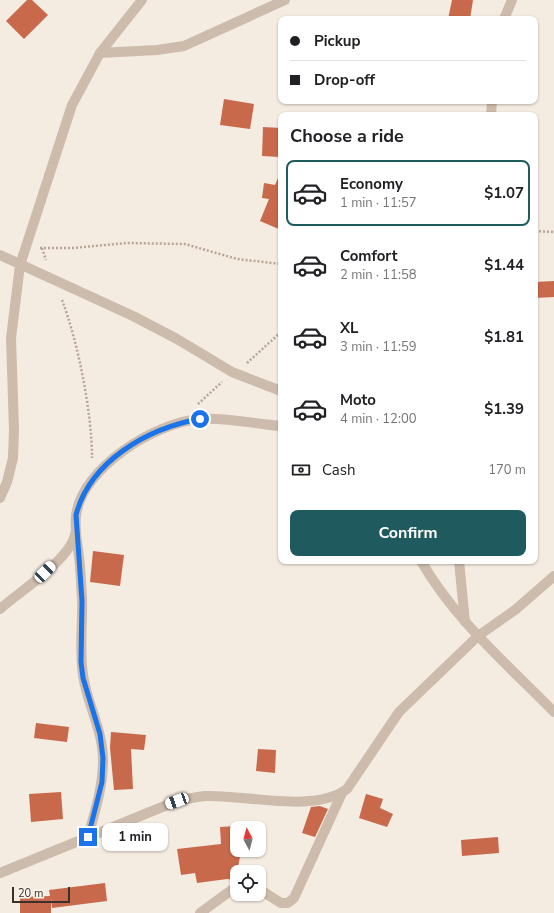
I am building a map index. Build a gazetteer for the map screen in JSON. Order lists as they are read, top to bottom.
{
  "scale_bar": "20 m",
  "north": "top",
  "page": {
    "banner": ["Pickup", "Drop-off"],
    "heading": "Choose a ride",
    "list": [
      {
        "name": "Economy",
        "note": "1 min · 11:57",
        "value": "$1.07"
      },
      {
        "name": "Comfort",
        "note": "2 min · 11:58",
        "value": "$1.44"
      },
      {
        "name": "XL",
        "note": "3 min · 11:59",
        "value": "$1.81"
      },
      {
        "name": "Moto",
        "note": "4 min · 12:00",
        "value": "$1.39"
      }
    ],
    "pay": ["Cash", "170 m"],
    "buttons": "Confirm",
    "bubble": "1 min",
    "scale": "20 m"
  }
}
